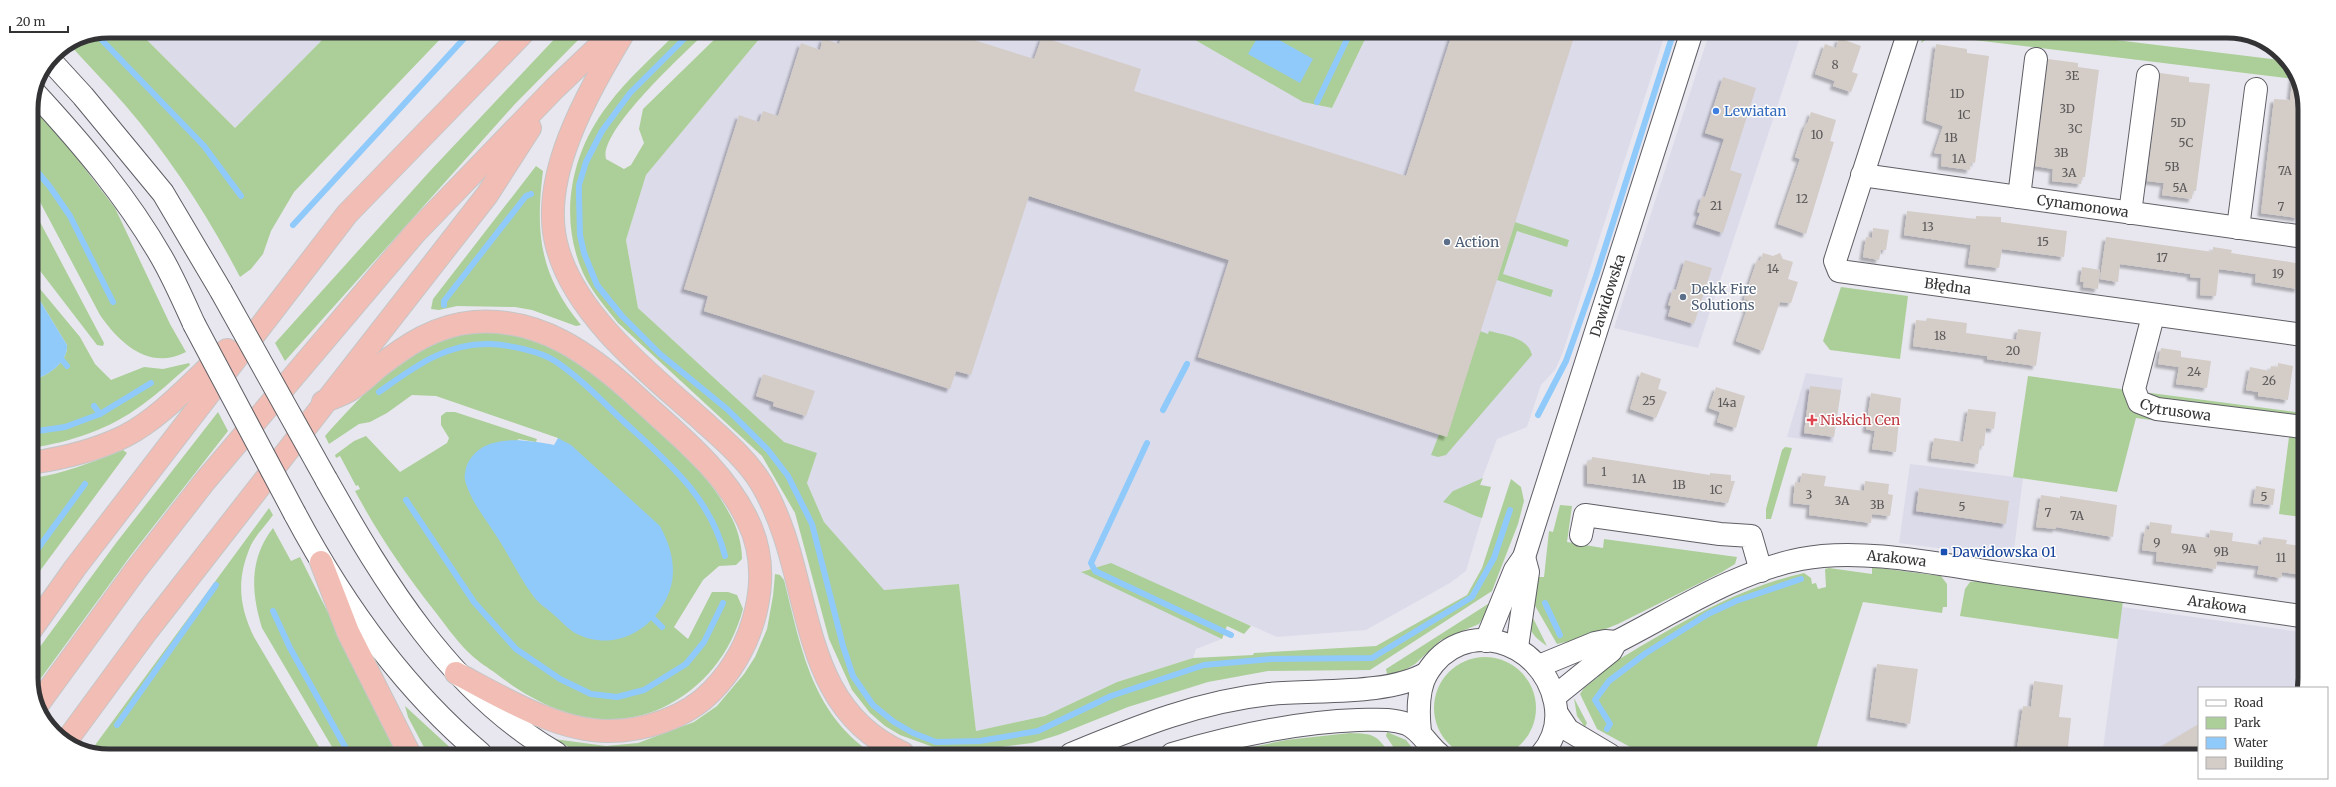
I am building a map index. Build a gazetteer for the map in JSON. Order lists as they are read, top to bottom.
{
  "streets": {
    "street": [
      "Cynamonowa",
      "Błędna",
      "Dawidowska",
      "Cytrusowa",
      "Arakowa"
    ]
  },
  "crossings": [
    ["Cynamonowa", "Błędna"],
    ["Błędna", "Cytrusowa"]
  ],
  "places": {
    "other": ["Lewiatan", "Action", "Dekk Fire Solutions"],
    "health": ["Niskich Cen"],
    "transit": ["Dawidowska 01"]
  },
  "house_numbers": [
    "8",
    "3E",
    "1D",
    "3D",
    "1C",
    "5D",
    "3C",
    "10",
    "1B",
    "5C",
    "3B",
    "1A",
    "5B",
    "7A",
    "3A",
    "5A",
    "12",
    "21",
    "7",
    "13",
    "15",
    "17",
    "14",
    "19",
    "18",
    "20",
    "24",
    "26",
    "25",
    "14a",
    "1",
    "1A",
    "1B",
    "1C",
    "3",
    "5",
    "3A",
    "3B",
    "5",
    "7",
    "7A",
    "9",
    "9A",
    "9B",
    "11"
  ],
  "legend": [
    "Road",
    "Park",
    "Water",
    "Building"
  ],
  "scale_bar": "20 m"
}
